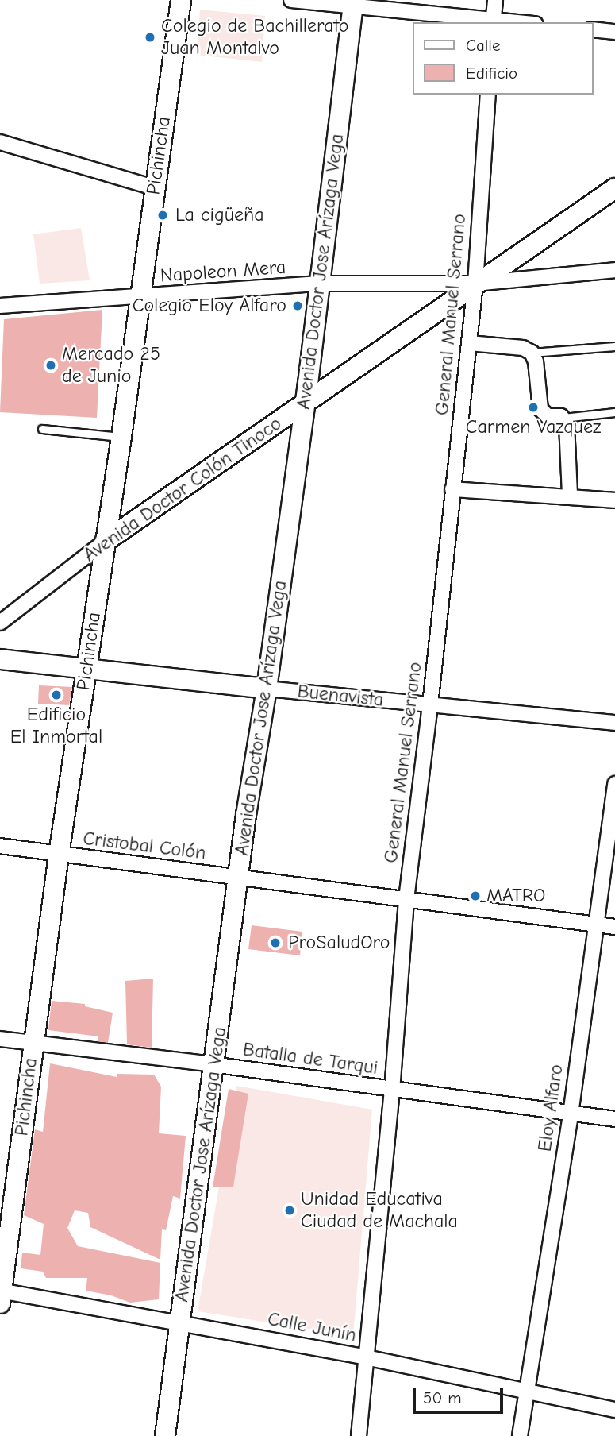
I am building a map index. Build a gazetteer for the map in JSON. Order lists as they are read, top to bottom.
{
  "streets": {
    "main road": [
      "Pichincha",
      "Avenida Doctor Jose Arízaga Vega",
      "Avenida Doctor Colón Tinoco",
      "Buenavista"
    ],
    "street": [
      "Napoleon Mera",
      "General Manuel Serrano",
      "Cristobal Colón",
      "Batalla de Tarqui",
      "Eloy Alfaro",
      "Calle Junín"
    ]
  },
  "crossings": [
    ["Pichincha", "Napoleon Mera"],
    ["Pichincha", "Avenida Doctor Colón Tinoco"],
    ["Pichincha", "Buenavista"],
    ["Pichincha", "Cristobal Colón"],
    ["Pichincha", "Batalla de Tarqui"],
    ["Pichincha", "Calle Junín"],
    ["Napoleon Mera", "Avenida Doctor Jose Arízaga Vega"],
    ["Napoleon Mera", "General Manuel Serrano"],
    ["Napoleon Mera", "Avenida Doctor Colón Tinoco"],
    ["Avenida Doctor Jose Arízaga Vega", "Avenida Doctor Colón Tinoco"],
    ["Avenida Doctor Jose Arízaga Vega", "Buenavista"],
    ["Avenida Doctor Jose Arízaga Vega", "Cristobal Colón"],
    ["Avenida Doctor Jose Arízaga Vega", "Batalla de Tarqui"],
    ["Avenida Doctor Jose Arízaga Vega", "Calle Junín"],
    ["General Manuel Serrano", "Avenida Doctor Colón Tinoco"],
    ["General Manuel Serrano", "Buenavista"],
    ["General Manuel Serrano", "Cristobal Colón"],
    ["General Manuel Serrano", "Batalla de Tarqui"],
    ["General Manuel Serrano", "Calle Junín"],
    ["Cristobal Colón", "Eloy Alfaro"],
    ["Batalla de Tarqui", "Eloy Alfaro"],
    ["Eloy Alfaro", "Calle Junín"]
  ],
  "places": [
    "Colegio de Bachillerato Juan Montalvo",
    "La cigüeña",
    "Colegio Eloy Alfaro",
    "Mercado 25 de Junio",
    "Carmen Vazquez",
    "Edificio El Inmortal",
    "MATRO",
    "ProSaludOro",
    "Unidad Educativa Ciudad de Machala"
  ],
  "legend": ["Calle", "Edificio"],
  "scale_bar": "50 m"
}
